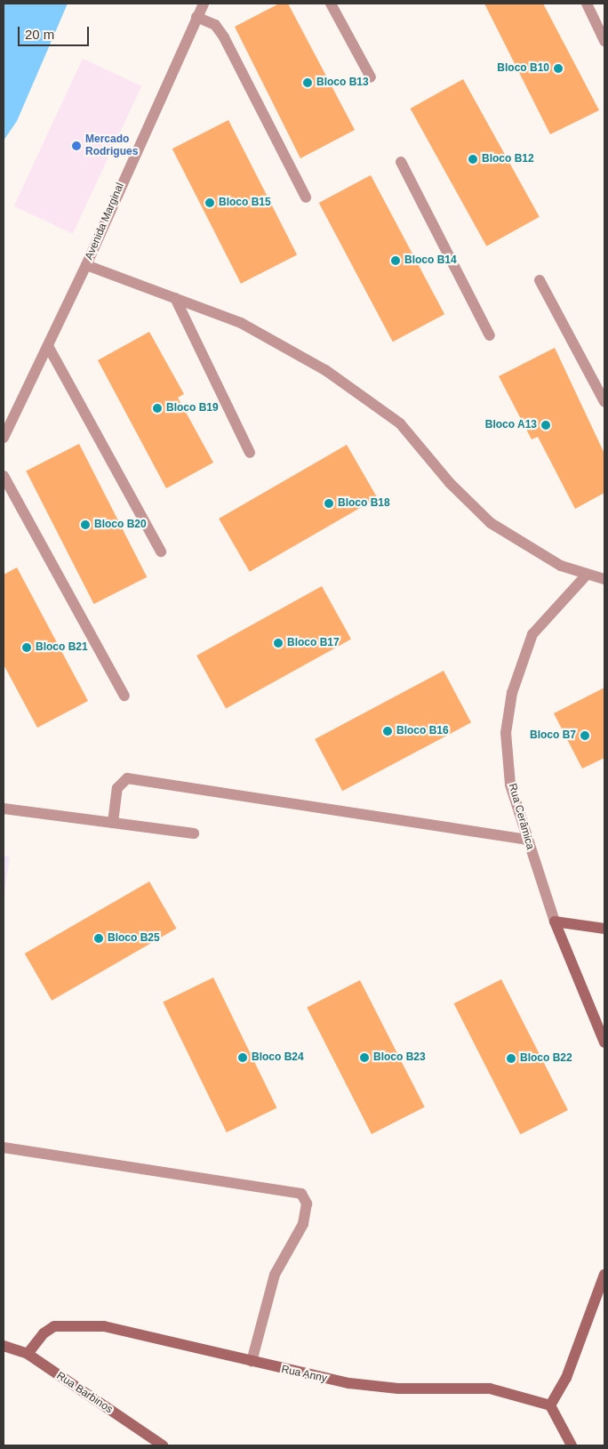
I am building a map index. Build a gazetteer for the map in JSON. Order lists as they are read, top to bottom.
{
  "streets": {
    "street": [
      "Avenida Marginal",
      "Rua Cerâmica",
      "Rua Anny",
      "Rua Barbinos"
    ]
  },
  "crossings": [
    ["Rua Anny", "Rua Barbinos"]
  ],
  "places": [
    "Bloco B10",
    "Bloco B13",
    "Mercado Rodrigues",
    "Bloco B12",
    "Bloco B15",
    "Bloco B14",
    "Bloco B19",
    "Bloco A13",
    "Bloco B18",
    "Bloco B20",
    "Bloco B17",
    "Bloco B21",
    "Bloco B16",
    "Bloco B7",
    "Bloco B25",
    "Bloco B24",
    "Bloco B23",
    "Bloco B22"
  ],
  "scale_bar": "20 m"
}
